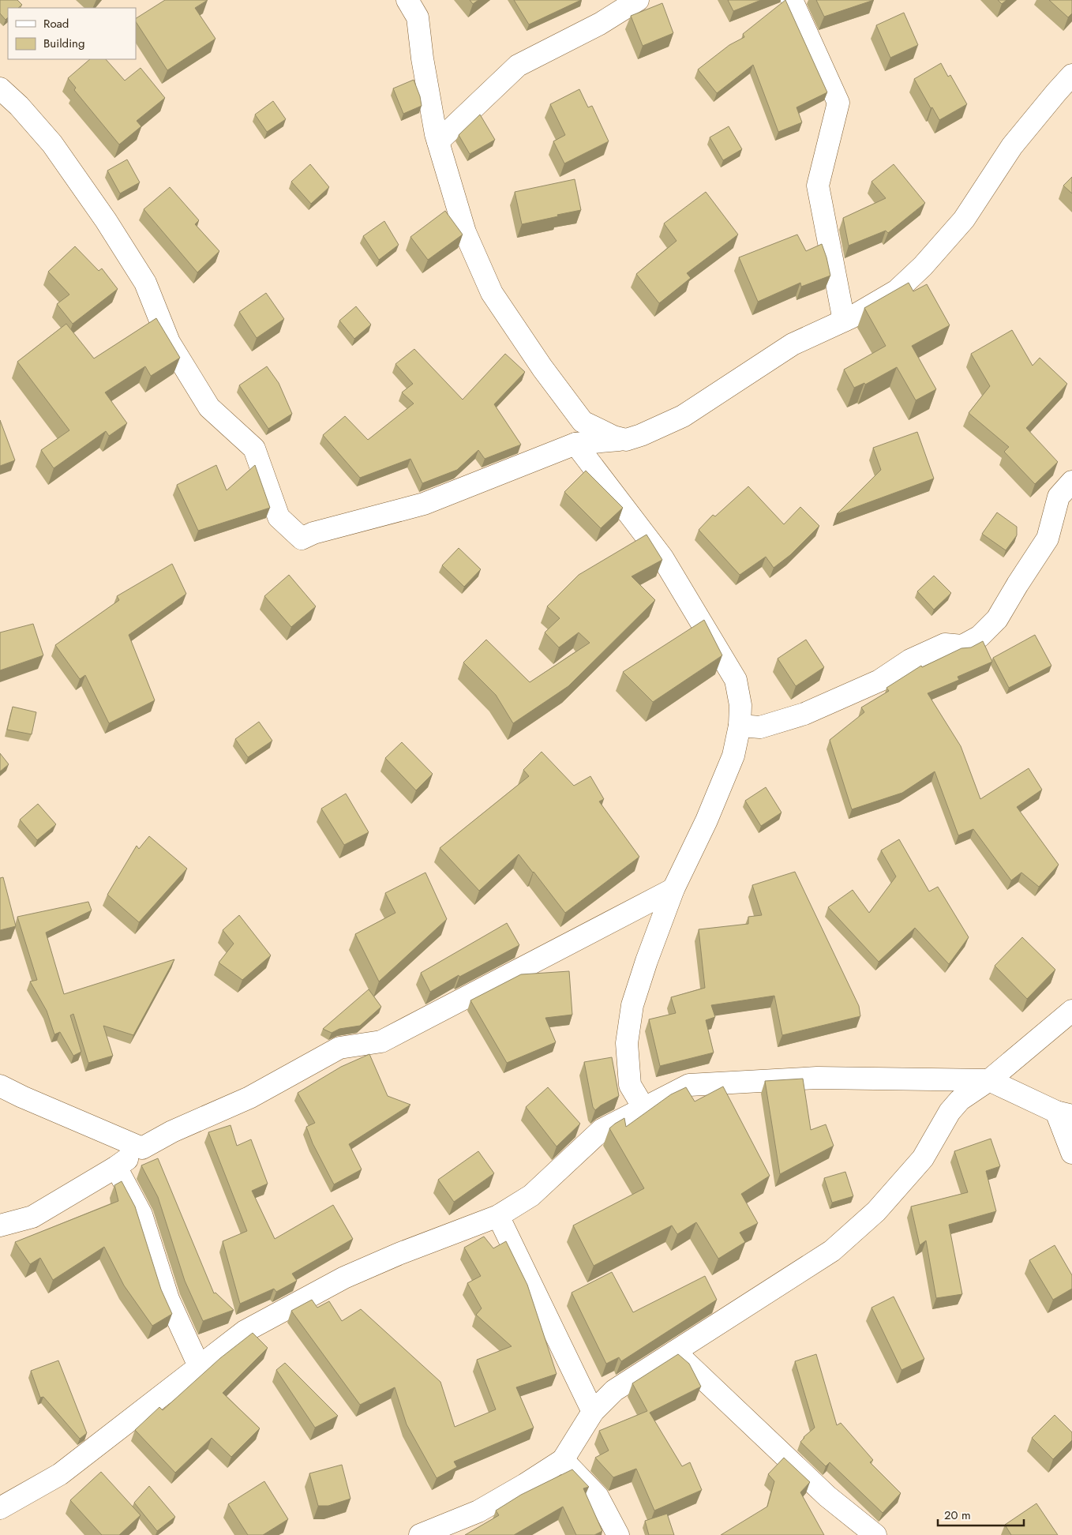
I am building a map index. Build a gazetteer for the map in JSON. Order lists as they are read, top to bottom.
{
  "legend": ["Road", "Building"],
  "scale_bar": "20 m"
}
